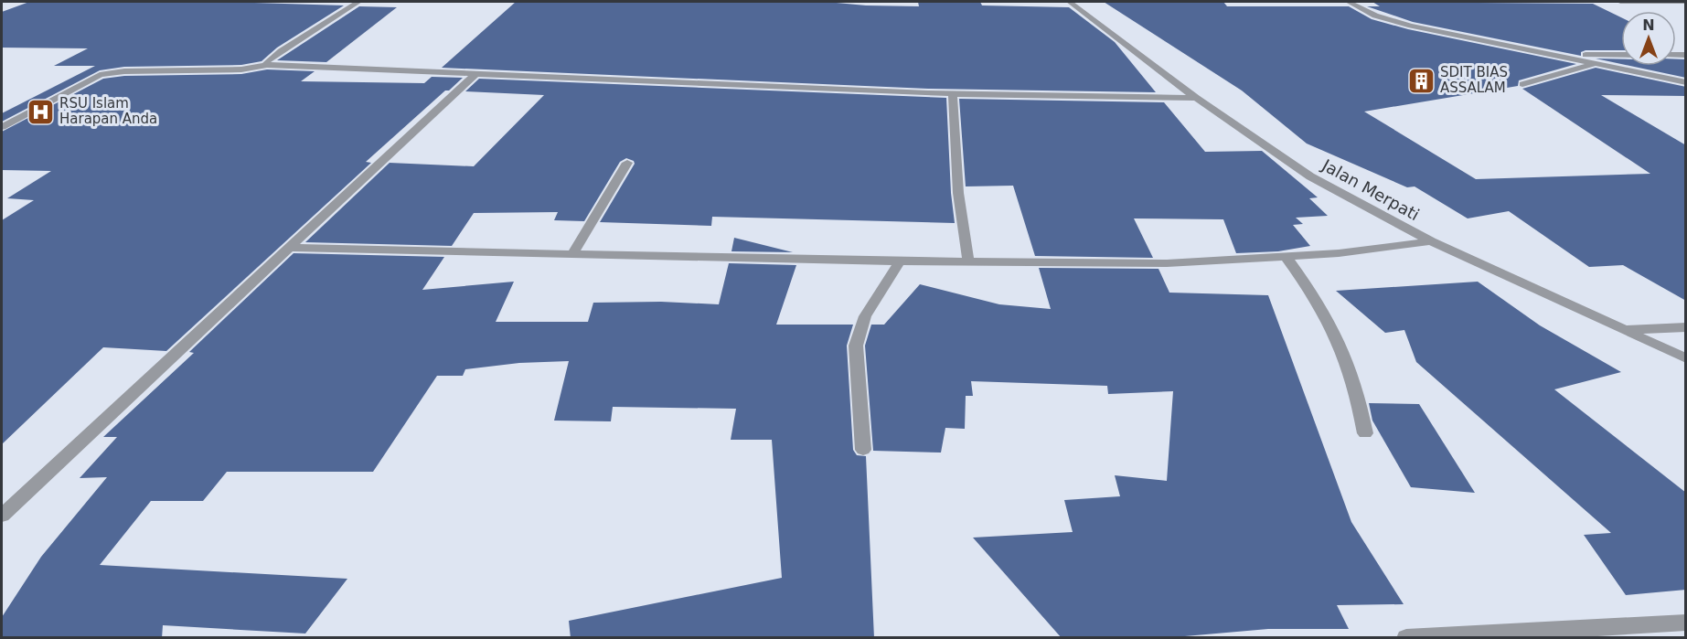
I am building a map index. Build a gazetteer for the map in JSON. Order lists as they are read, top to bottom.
{
  "streets": {
    "street": ["Jalan Merpati"]
  },
  "places": {
    "building": ["SDIT BIAS ASSALAM"],
    "hospital": ["RSU Islam Harapan Anda"]
  },
  "north": "top"
}
